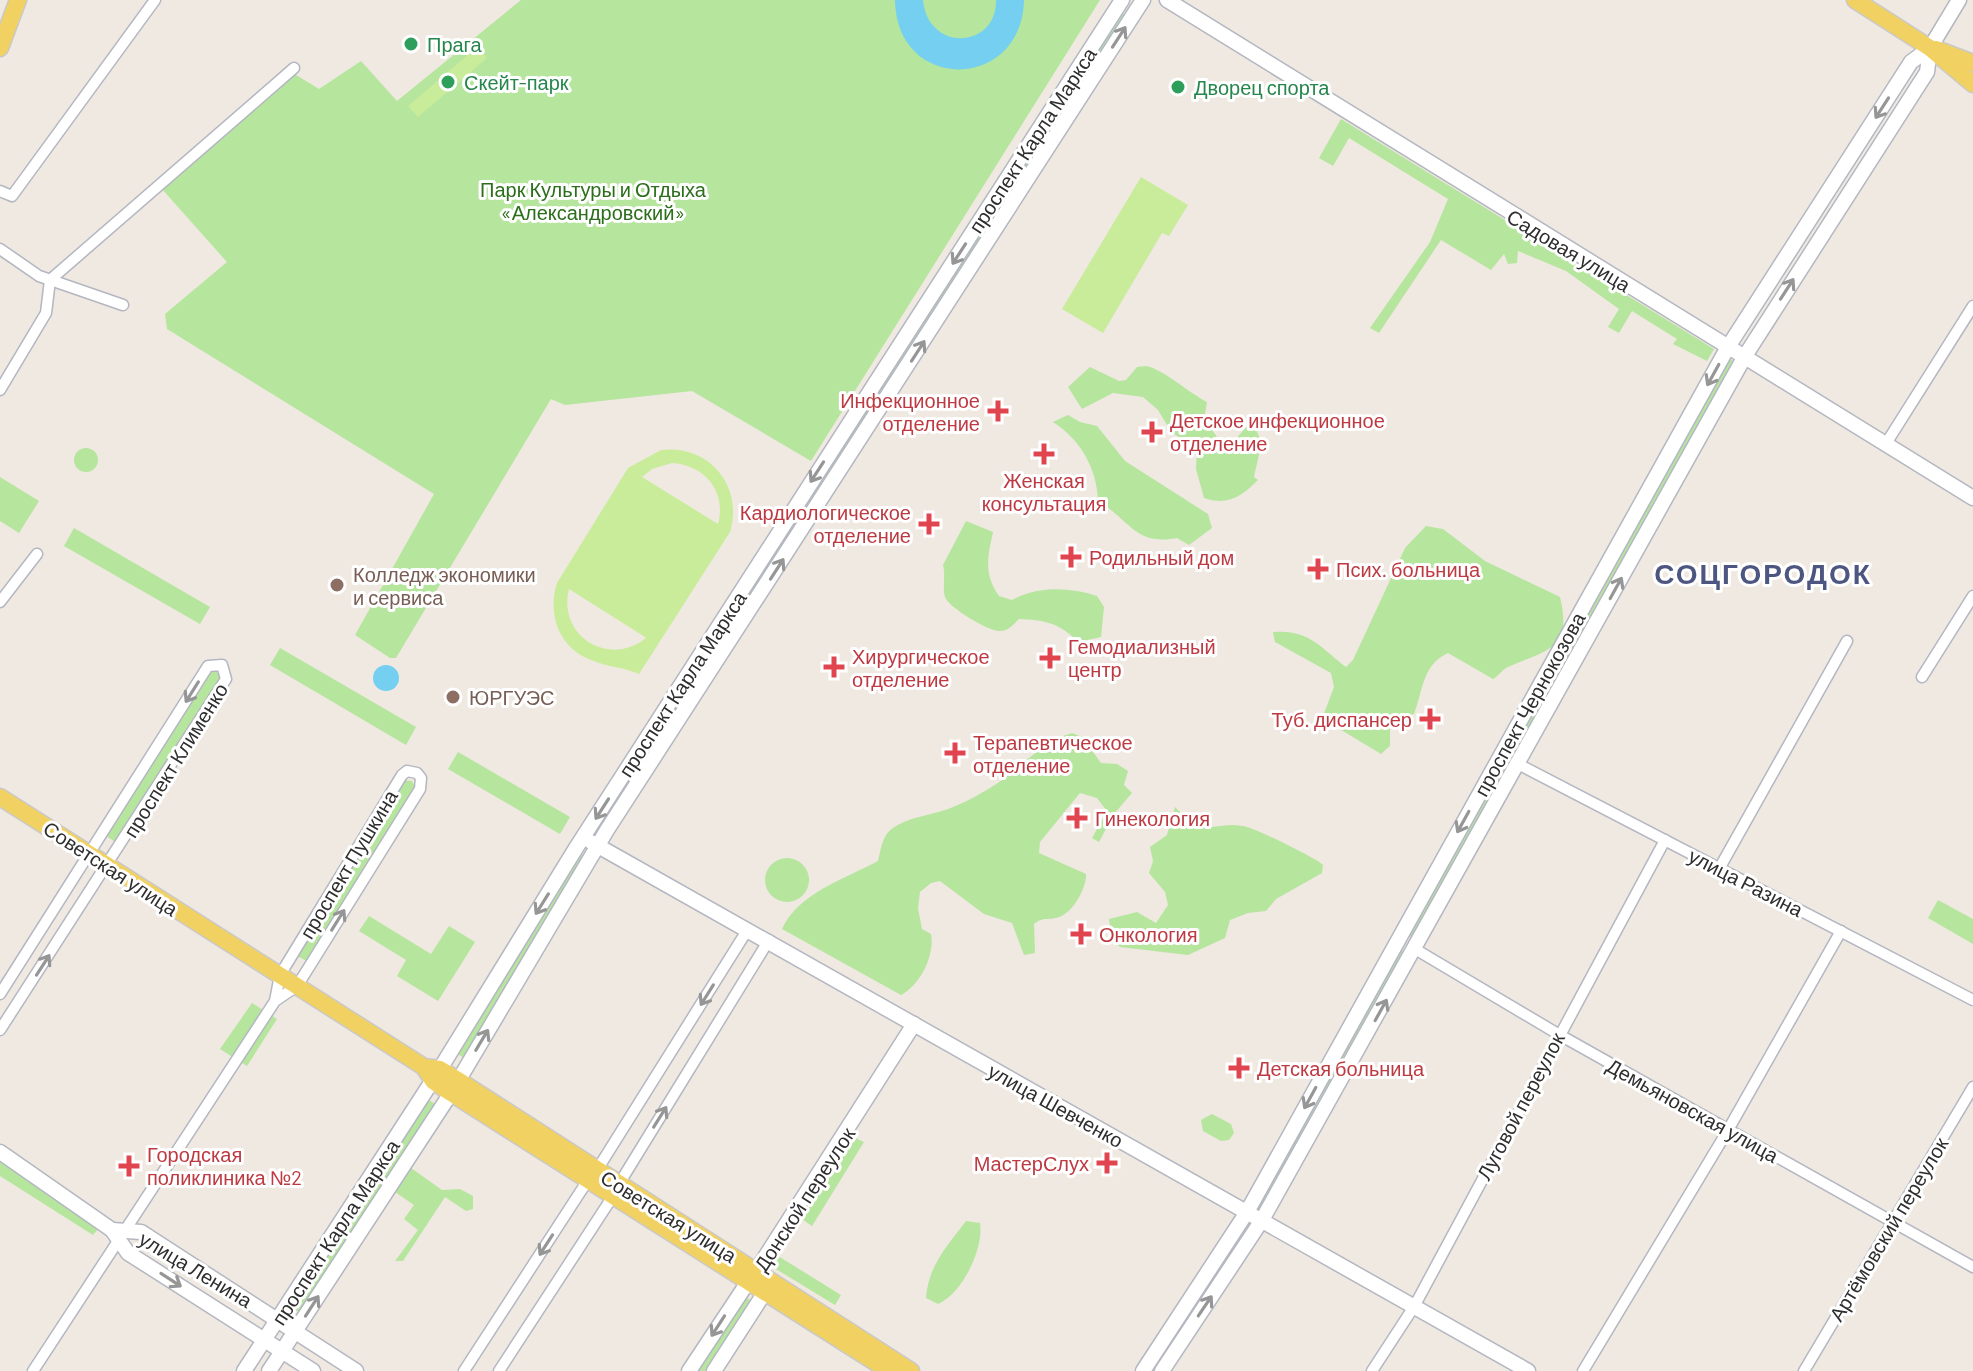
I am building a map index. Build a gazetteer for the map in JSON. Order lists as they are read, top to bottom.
{
  "streets": {
    "main road": ["Советская улица"],
    "street": [
      "проспект Карла Маркса",
      "Садовая улица",
      "проспект Чернокозова",
      "проспект Клименко",
      "проспект Пушкина",
      "улица Разина",
      "улица Шевченко",
      "Луговой переулок",
      "Демьяновская улица",
      "Донской переулок",
      "Артёмовский переулок",
      "улица Ленина"
    ]
  },
  "crossings": [
    ["проспект Карла Маркса", "Советская улица"],
    ["проспект Карла Маркса", "улица Шевченко"],
    ["проспект Карла Маркса", "улица Ленина"],
    ["Садовая улица", "проспект Чернокозова"],
    ["проспект Чернокозова", "улица Разина"],
    ["проспект Чернокозова", "улица Шевченко"],
    ["проспект Чернокозова", "Демьяновская улица"],
    ["проспект Клименко", "Советская улица"],
    ["проспект Пушкина", "Советская улица"],
    ["проспект Пушкина", "улица Ленина"],
    ["Советская улица", "Донской переулок"],
    ["улица Разина", "Луговой переулок"],
    ["улица Шевченко", "Луговой переулок"],
    ["улица Шевченко", "Донской переулок"],
    ["Луговой переулок", "Демьяновская улица"],
    ["Демьяновская улица", "Артёмовский переулок"]
  ],
  "districts": ["СОЦГОРОДОК"],
  "parks": ["Парк Культуры и Отдыха «Александровский»"],
  "places": {
    "other": [
      "Прага",
      "Скейт-парк",
      "Дворец спорта",
      "Колледж экономики и сервиса",
      "ЮРГУЭС"
    ],
    "health": [
      "Инфекционное отделение",
      "Детское инфекционное отделение",
      "Женская консультация",
      "Кардиологическое отделение",
      "Родильный дом",
      "Псих. больница",
      "Гемодиализный центр",
      "Хирургическое отделение",
      "Туб. диспансер",
      "Терапевтическое отделение",
      "Гинекология",
      "Онкология",
      "Детская больница",
      "МастерСлух",
      "Городская поликлиника №2"
    ]
  }
}
